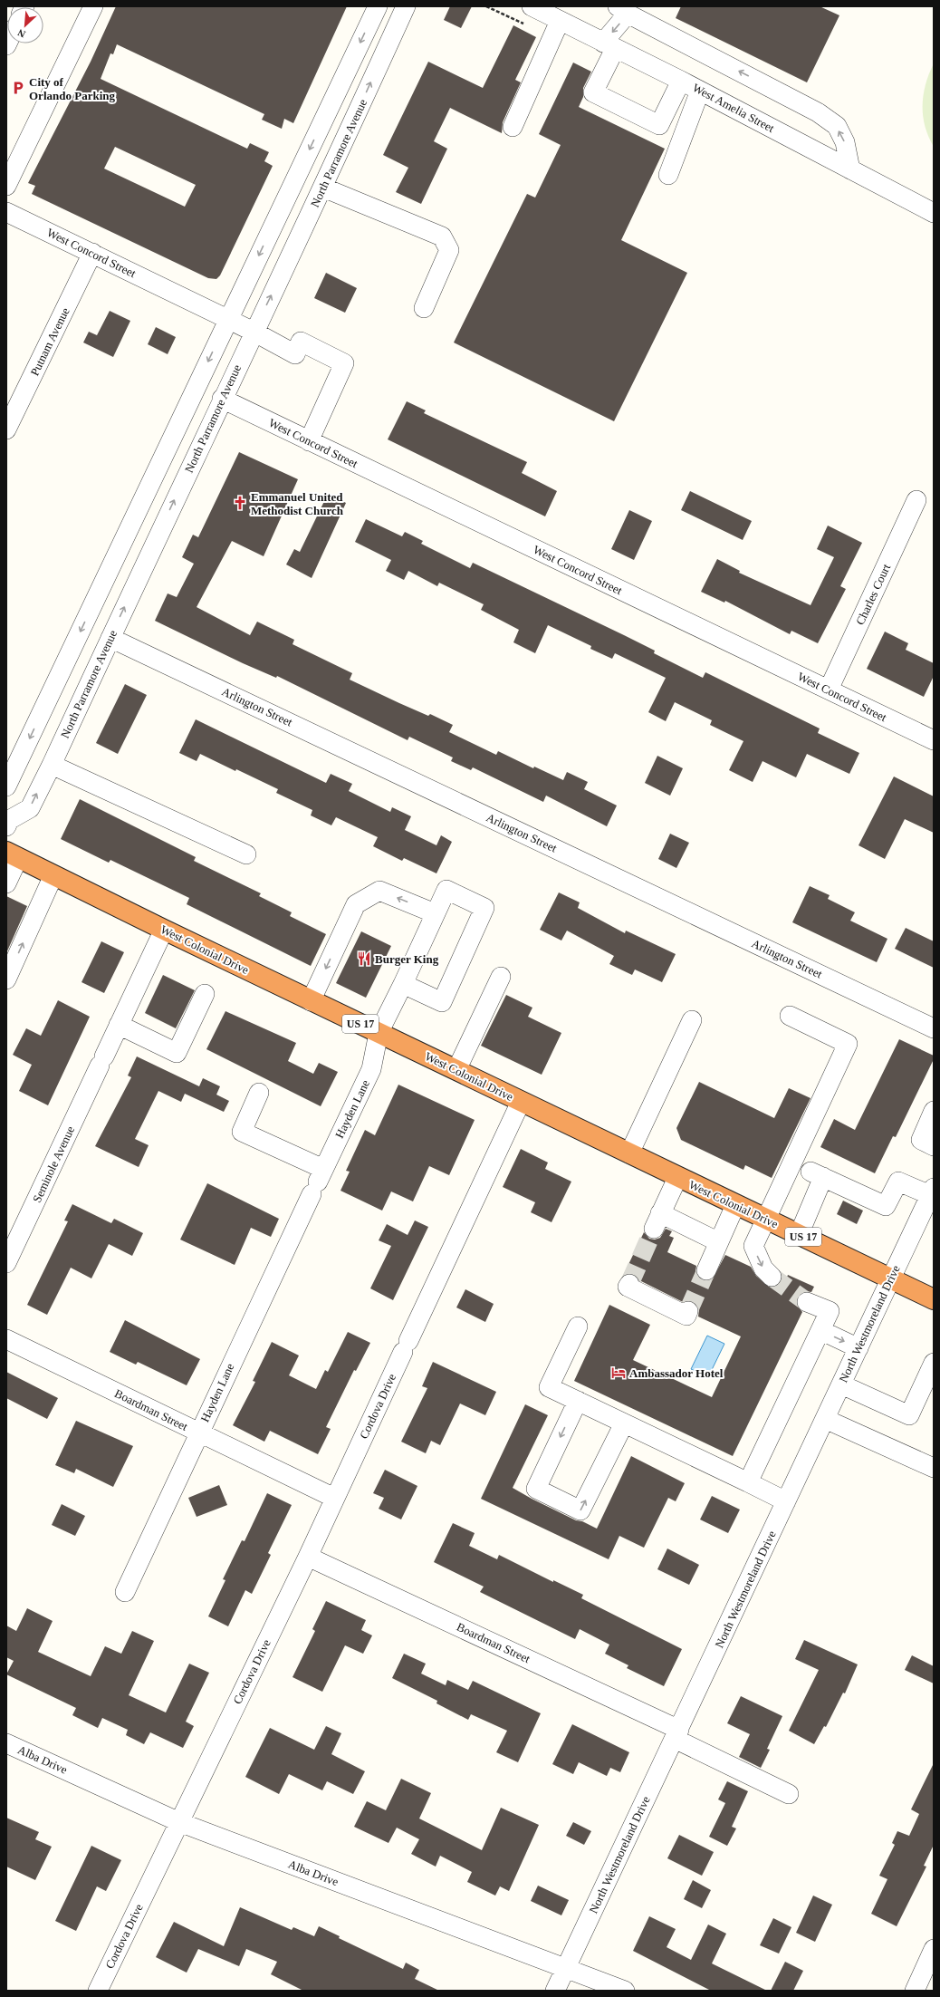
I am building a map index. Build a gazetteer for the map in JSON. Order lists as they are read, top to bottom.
{
  "streets": {
    "highway": ["West Colonial Drive", "US 17"],
    "street": [
      "West Amelia Street",
      "North Parramore Avenue",
      "West Concord Street",
      "Putnam Avenue",
      "Charles Court",
      "Arlington Street",
      "Hayden Lane",
      "Seminole Avenue",
      "North Westmoreland Drive",
      "Cordova Drive",
      "Boardman Street",
      "Alba Drive"
    ]
  },
  "crossings": [
    ["North Parramore Avenue", "West Concord Street"],
    ["North Parramore Avenue", "Arlington Street"],
    ["West Concord Street", "Putnam Avenue"],
    ["West Concord Street", "Charles Court"],
    ["West Colonial Drive", "Hayden Lane"],
    ["West Colonial Drive", "Seminole Avenue"],
    ["West Colonial Drive", "North Westmoreland Drive"],
    ["West Colonial Drive", "Cordova Drive"],
    ["Hayden Lane", "Boardman Street"],
    ["North Westmoreland Drive", "Boardman Street"],
    ["North Westmoreland Drive", "Alba Drive"],
    ["Cordova Drive", "Boardman Street"],
    ["Cordova Drive", "Alba Drive"]
  ],
  "places": {
    "parking": ["City of Orlando Parking"],
    "church": ["Emmanuel United Methodist Church"],
    "restaurant": ["Burger King"],
    "hotel": ["Ambassador Hotel"]
  },
  "north": "bottom left"
}
